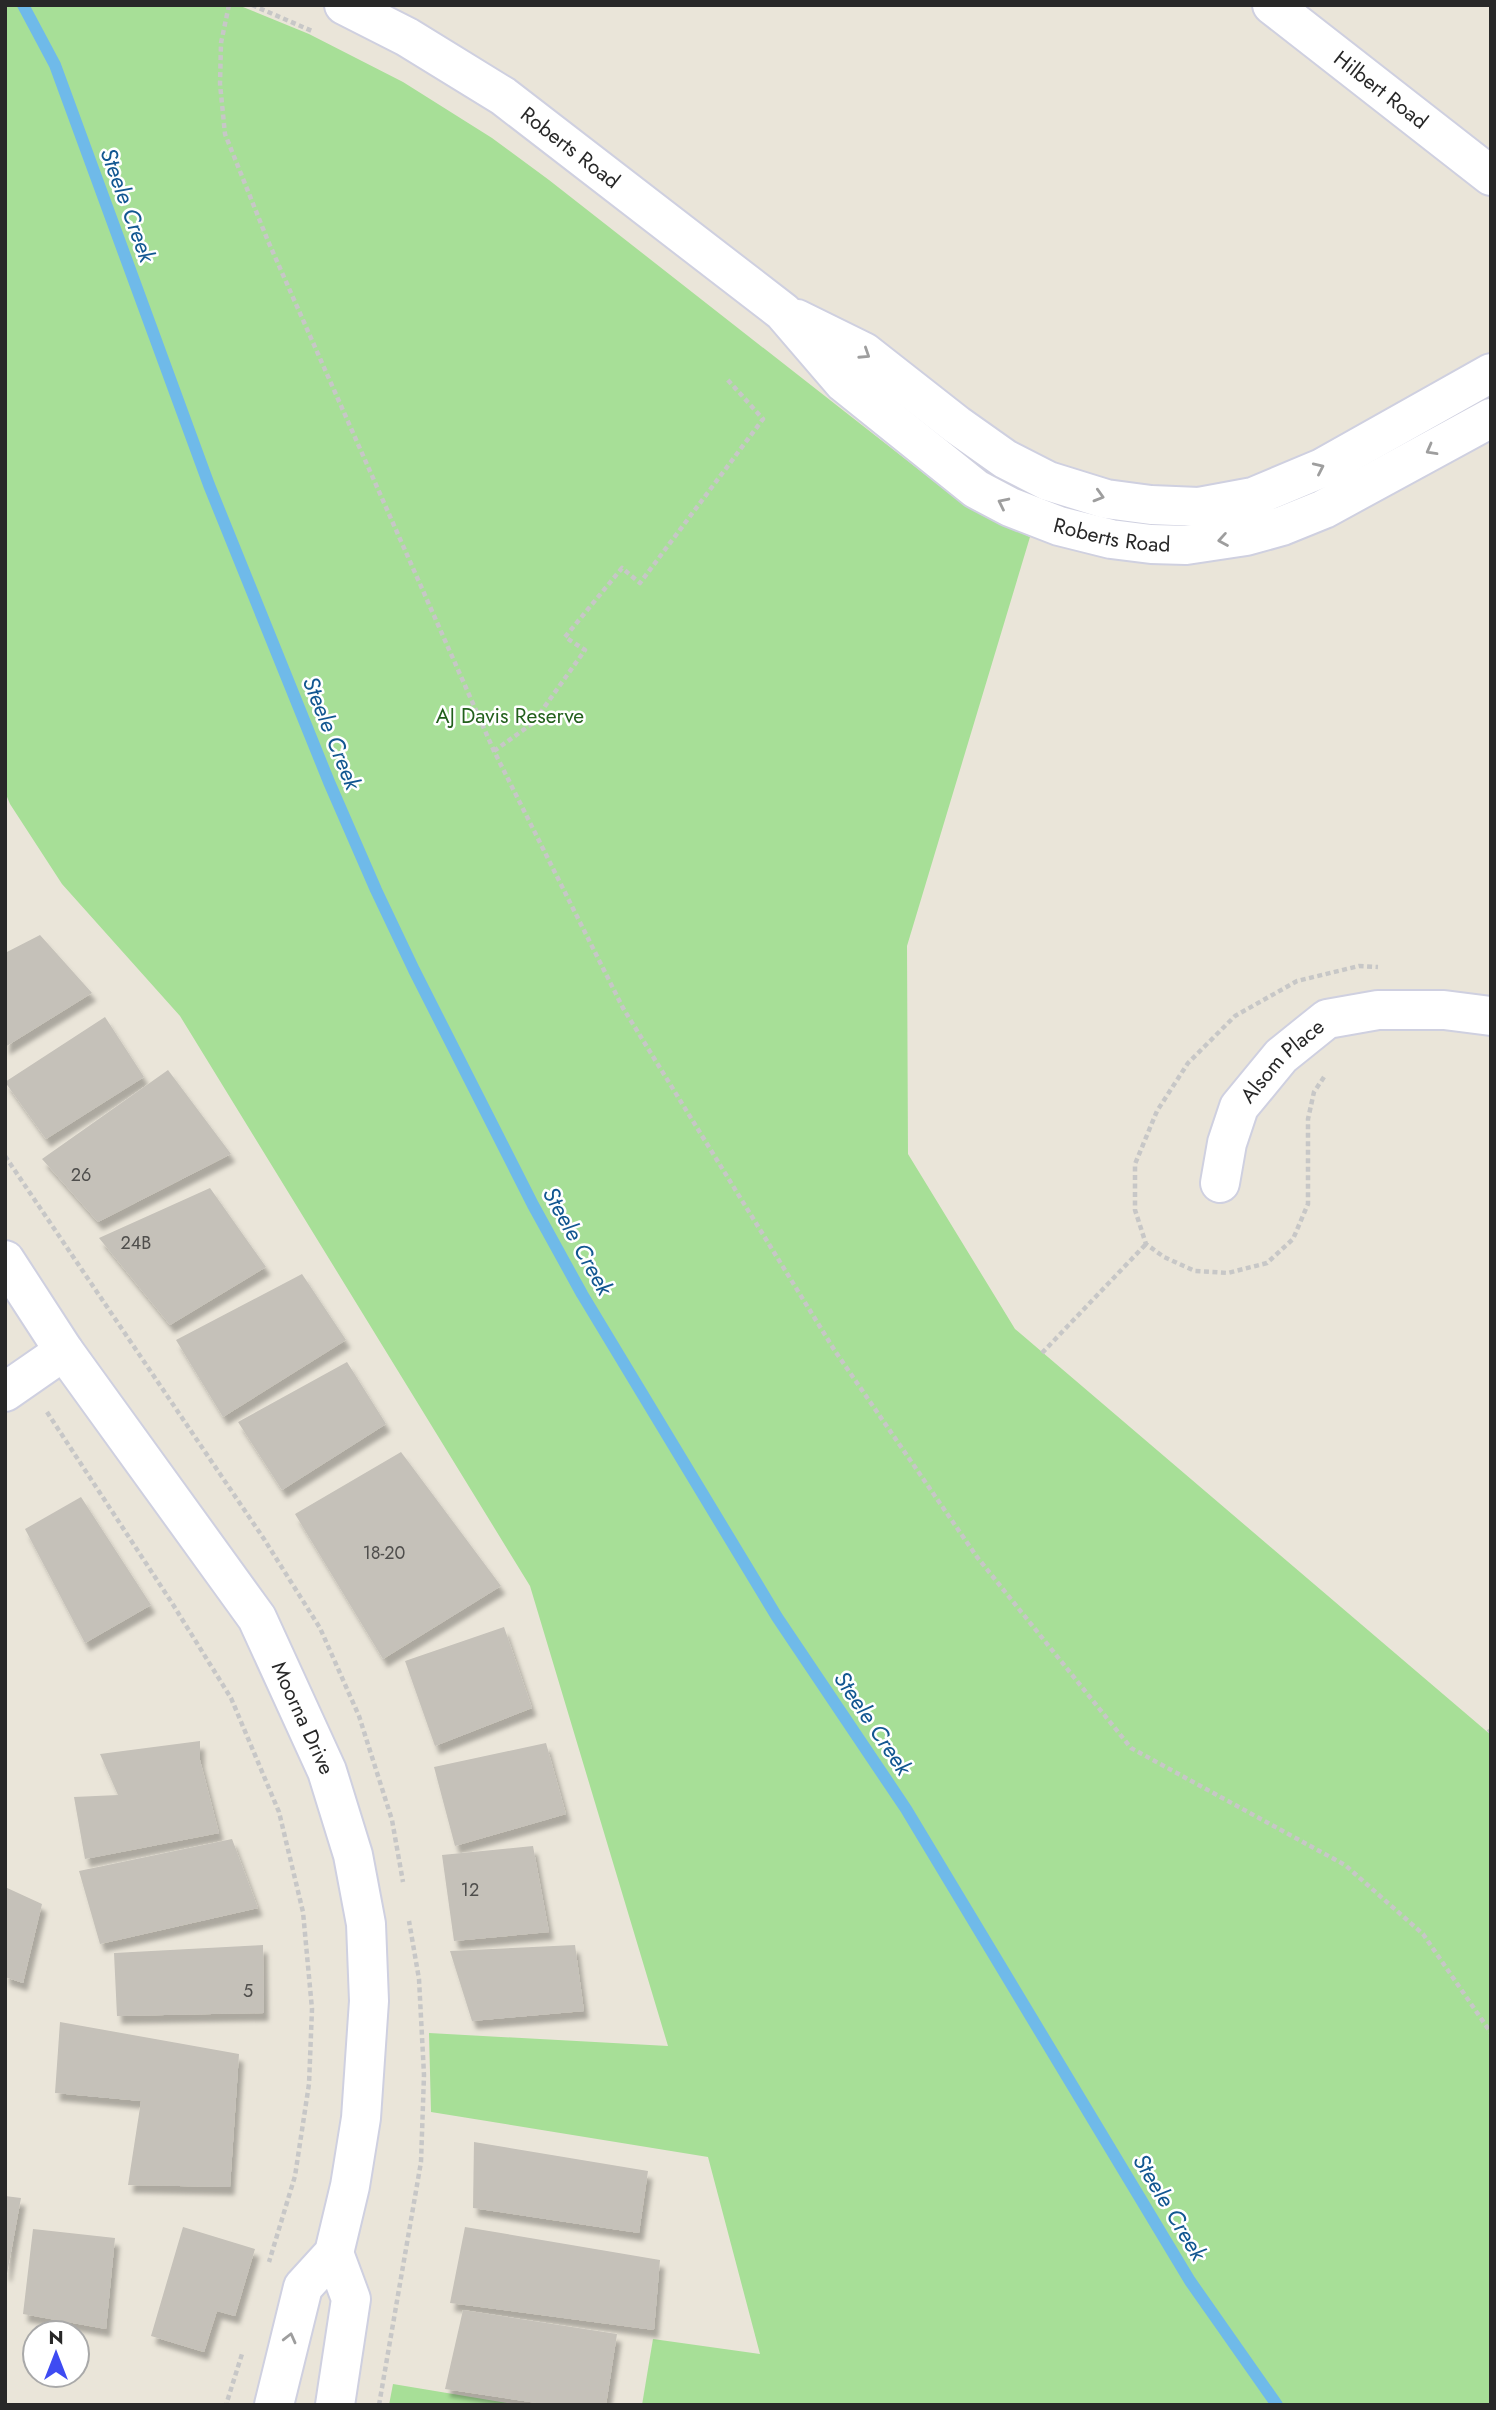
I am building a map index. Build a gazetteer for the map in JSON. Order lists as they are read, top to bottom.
{
  "streets": {
    "street": [
      "Hilbert Road",
      "Roberts Road",
      "Alsom Place",
      "Moorna Drive"
    ]
  },
  "water": ["Steele Creek"],
  "parks": ["AJ Davis Reserve"],
  "house_numbers": [
    "26",
    "24B",
    "18-20",
    "12",
    "5"
  ],
  "north": "top"
}
